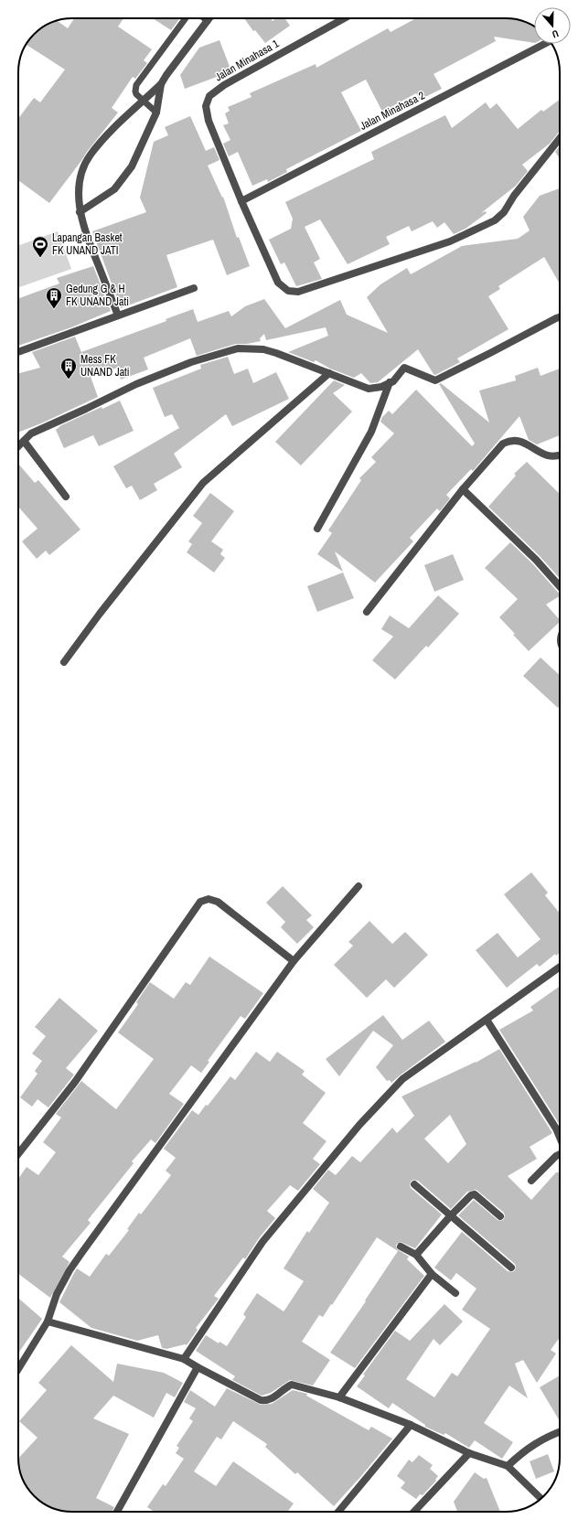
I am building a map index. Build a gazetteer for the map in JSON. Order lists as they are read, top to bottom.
{
  "streets": {
    "street": ["Jalan Minahasa 1", "Jalan Minahasa 2"]
  },
  "crossings": [
    ["Jalan Minahasa 1", "Jalan Minahasa 2"]
  ],
  "places": {
    "sports": ["Lapangan Basket FK UNAND JATI"],
    "building": ["Gedung G & H FK UNAND Jati", "Mess FK UNAND Jati"]
  },
  "north": "bottom"
}
